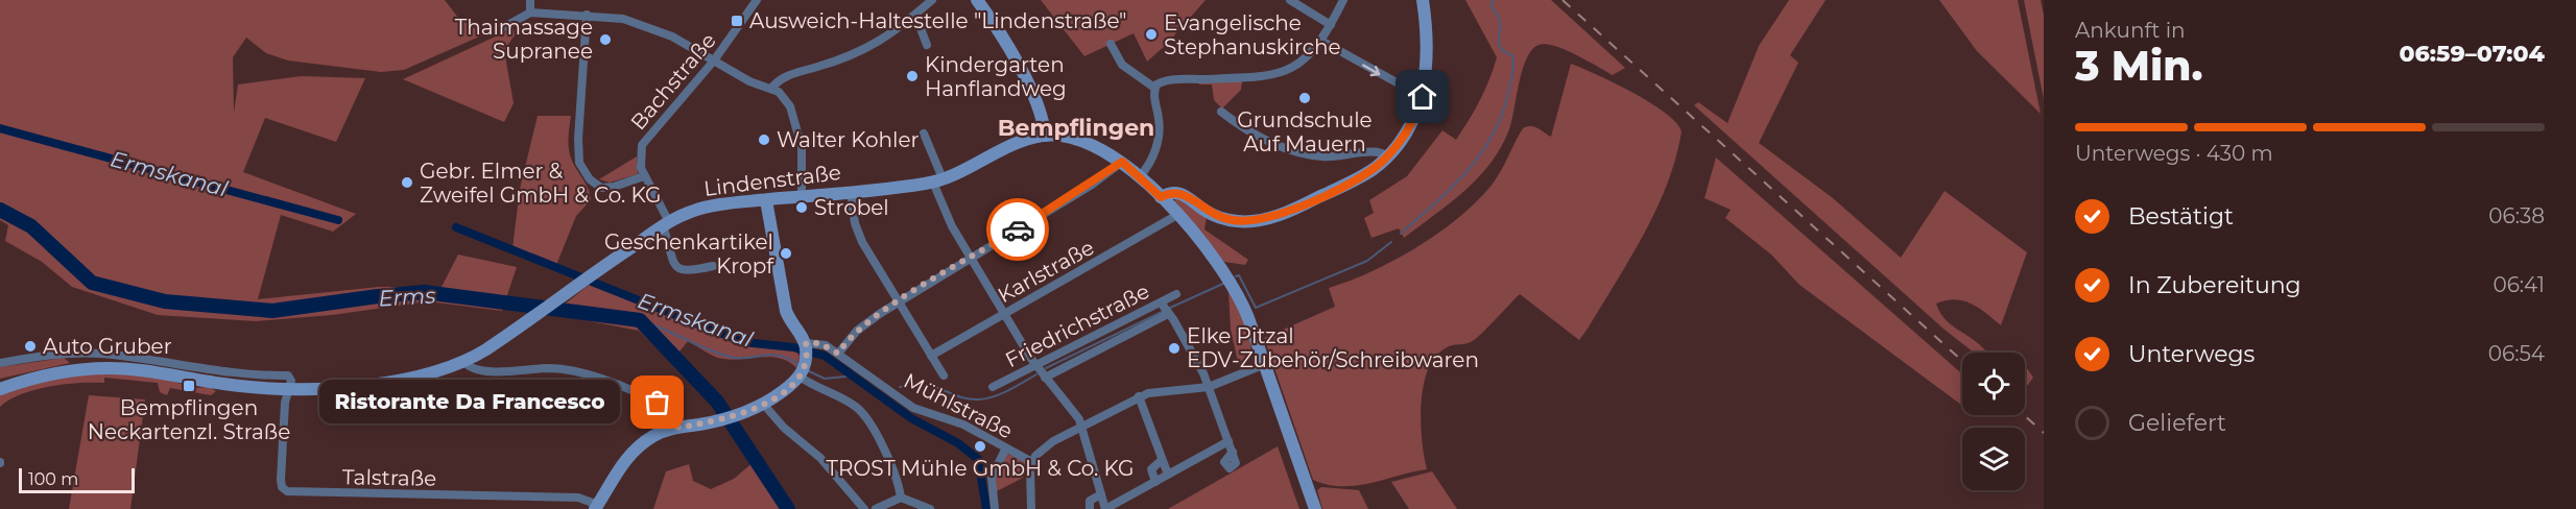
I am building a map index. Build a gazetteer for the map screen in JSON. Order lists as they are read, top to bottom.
{
  "streets": {
    "street": [
      "Bachstraße",
      "Lindenstraße",
      "Karlstraße",
      "Friedrichstraße",
      "Mühlstraße",
      "Talstraße"
    ]
  },
  "crossings": [
    ["Bachstraße", "Lindenstraße"],
    ["Lindenstraße", "Talstraße"]
  ],
  "districts": ["Bempflingen"],
  "water": ["Ermskanal", "Erms"],
  "places": {
    "transit": ["Ausweich-Haltestelle \"Lindenstraße\"", "Bempflingen Neckartenzl. Straße"],
    "other": [
      "Evangelische Stephanuskirche",
      "Thaimassage Supranee",
      "Kindergarten Hanflandweg",
      "Grundschule Auf Mauern",
      "Walter Kohler",
      "Gebr. Elmer & Zweifel GmbH & Co. KG",
      "Strobel",
      "Geschenkartikel Kropf",
      "Auto Gruber",
      "Elke Pitzal EDV-Zubehör/Schreibwaren",
      "Ristorante Da Francesco",
      "TROST Mühle GmbH & Co. KG"
    ]
  },
  "scale_bar": "100 m",
  "page": {
    "heading": ["3 Min.", "Ankunft in", "06:59–07:04"],
    "bar": "Unterwegs · 430 m",
    "list": [
      ["Bestätigt", "06:38"],
      ["In Zubereitung", "06:41"],
      ["Unterwegs", "06:54"],
      "Geliefert"
    ],
    "bubble": "Ristorante Da Francesco",
    "scale": "100 m"
  }
}
